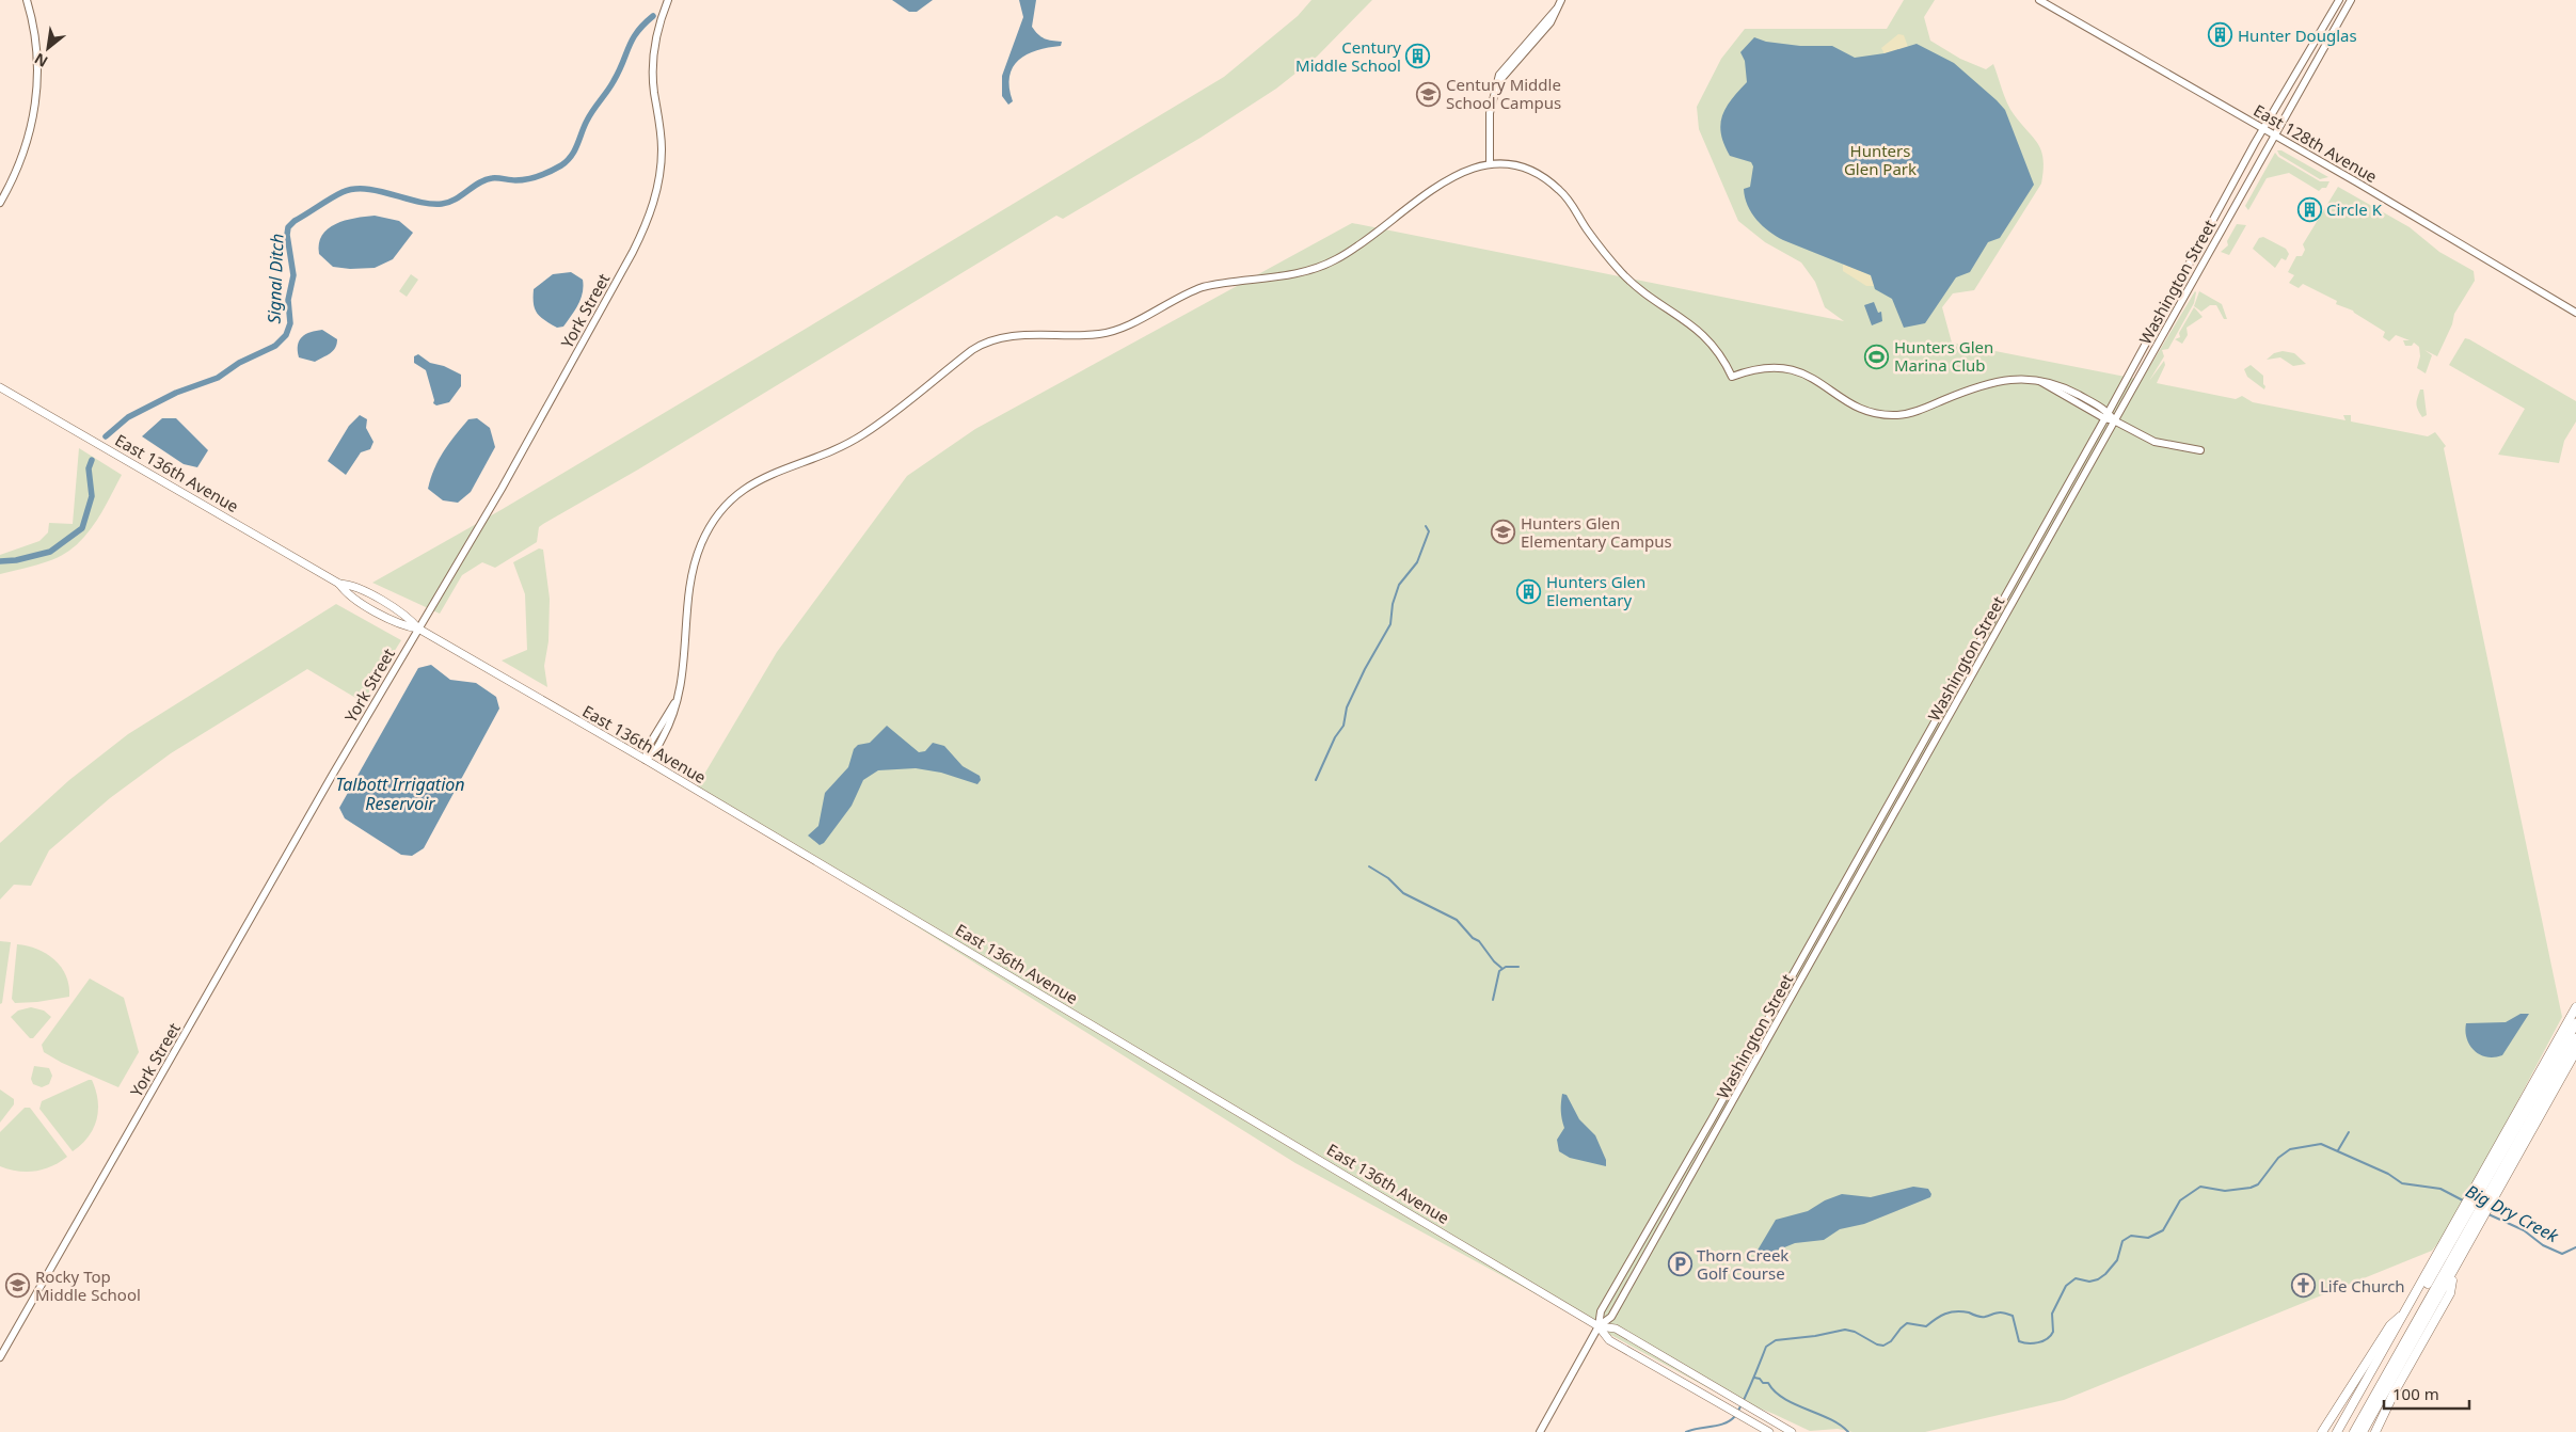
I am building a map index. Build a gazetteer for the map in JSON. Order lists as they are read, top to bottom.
{
  "streets": {
    "main road": ["East 136th Avenue"],
    "street": ["East 128th Avenue", "Washington Street", "York Street"]
  },
  "crossings": [
    ["East 128th Avenue", "Washington Street"],
    ["Washington Street", "East 136th Avenue"],
    ["York Street", "East 136th Avenue"]
  ],
  "water": ["Signal Ditch", "Talbott Irrigation Reservoir", "Big Dry Creek"],
  "parks": ["Hunters Glen Park"],
  "places": {
    "building": [
      "Hunter Douglas",
      "Century Middle School",
      "Circle K",
      "Hunters Glen Elementary"
    ],
    "school or university": ["Century Middle School Campus", "Hunters Glen Elementary Campus", "Rocky Top Middle School"],
    "sports": ["Hunters Glen Marina Club"],
    "parking": ["Thorn Creek Golf Course"],
    "church": ["Life Church"]
  },
  "scale_bar": "100 m",
  "north": "bottom left"
}
